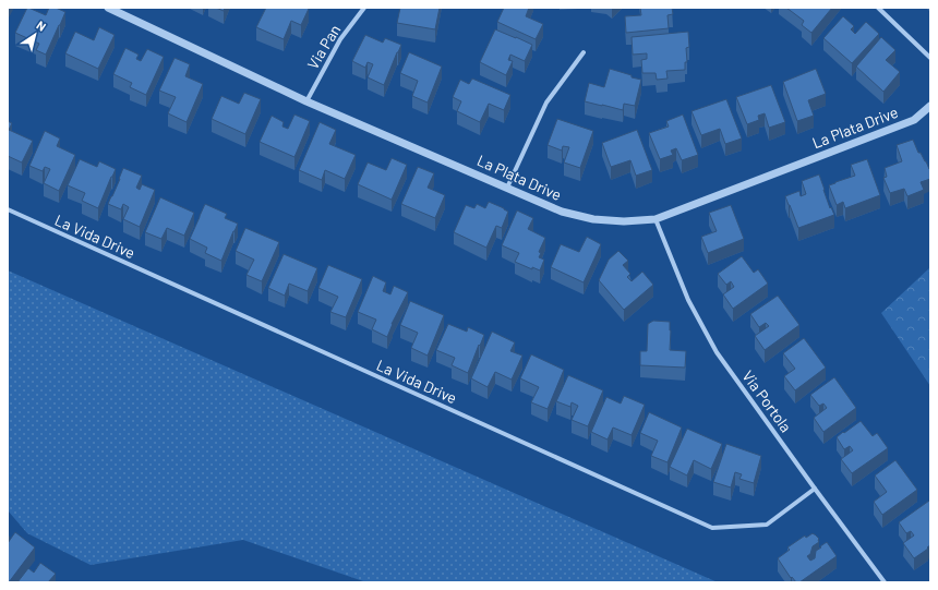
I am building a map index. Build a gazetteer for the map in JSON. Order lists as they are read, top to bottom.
{
  "streets": {
    "street": [
      "Via Pan",
      "La Plata Drive",
      "La Vida Drive",
      "Via Portola"
    ]
  },
  "crossings": [
    ["Via Pan", "La Plata Drive"],
    ["La Plata Drive", "Via Portola"],
    ["La Vida Drive", "Via Portola"]
  ],
  "north": "top right"
}
